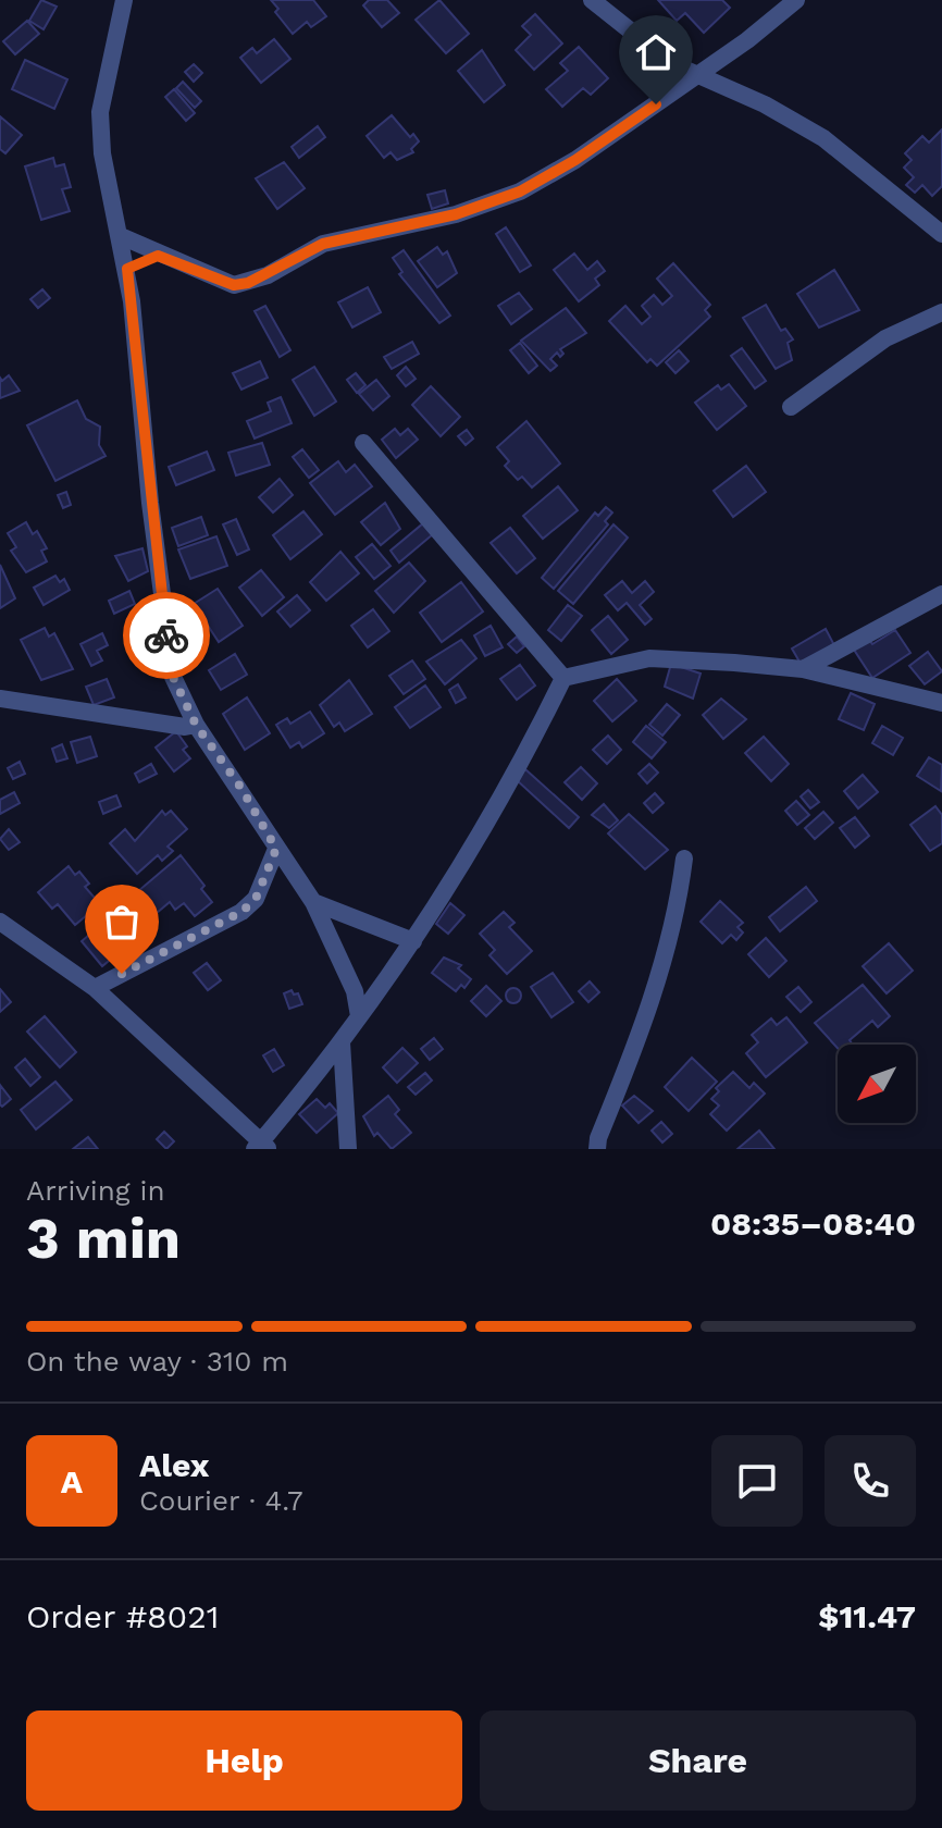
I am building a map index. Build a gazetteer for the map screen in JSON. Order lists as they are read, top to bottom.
{
  "north": "bottom left",
  "page": {
    "heading": ["3 min", "Arriving in", "08:35–08:40"],
    "panel": [
      "Alex",
      "Courier · 4.7",
      "Order #8021",
      "$11.47"
    ],
    "bar": "On the way · 310 m",
    "round": "A",
    "buttons": ["Help", "Share"]
  }
}
